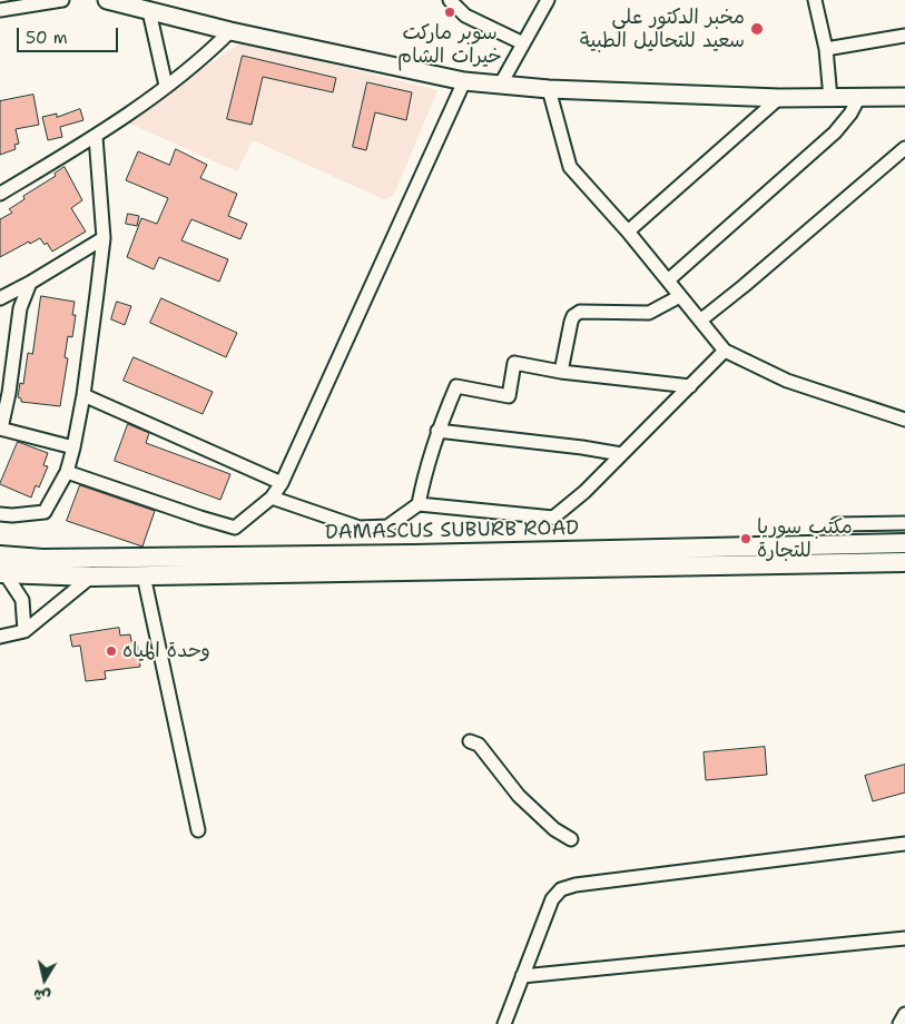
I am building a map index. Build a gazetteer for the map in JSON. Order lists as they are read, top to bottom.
{
  "streets": {
    "main road": ["DAMASCUS SUBURB ROAD"]
  },
  "places": [
    "سوبر ماركت خيرات الشام",
    "مخبر الدكتور علي سعيد للتحاليل الطبية",
    "مكتب سوريا للتجارة",
    "وحدة المياه"
  ],
  "scale_bar": "50 m",
  "north": "bottom"
}
